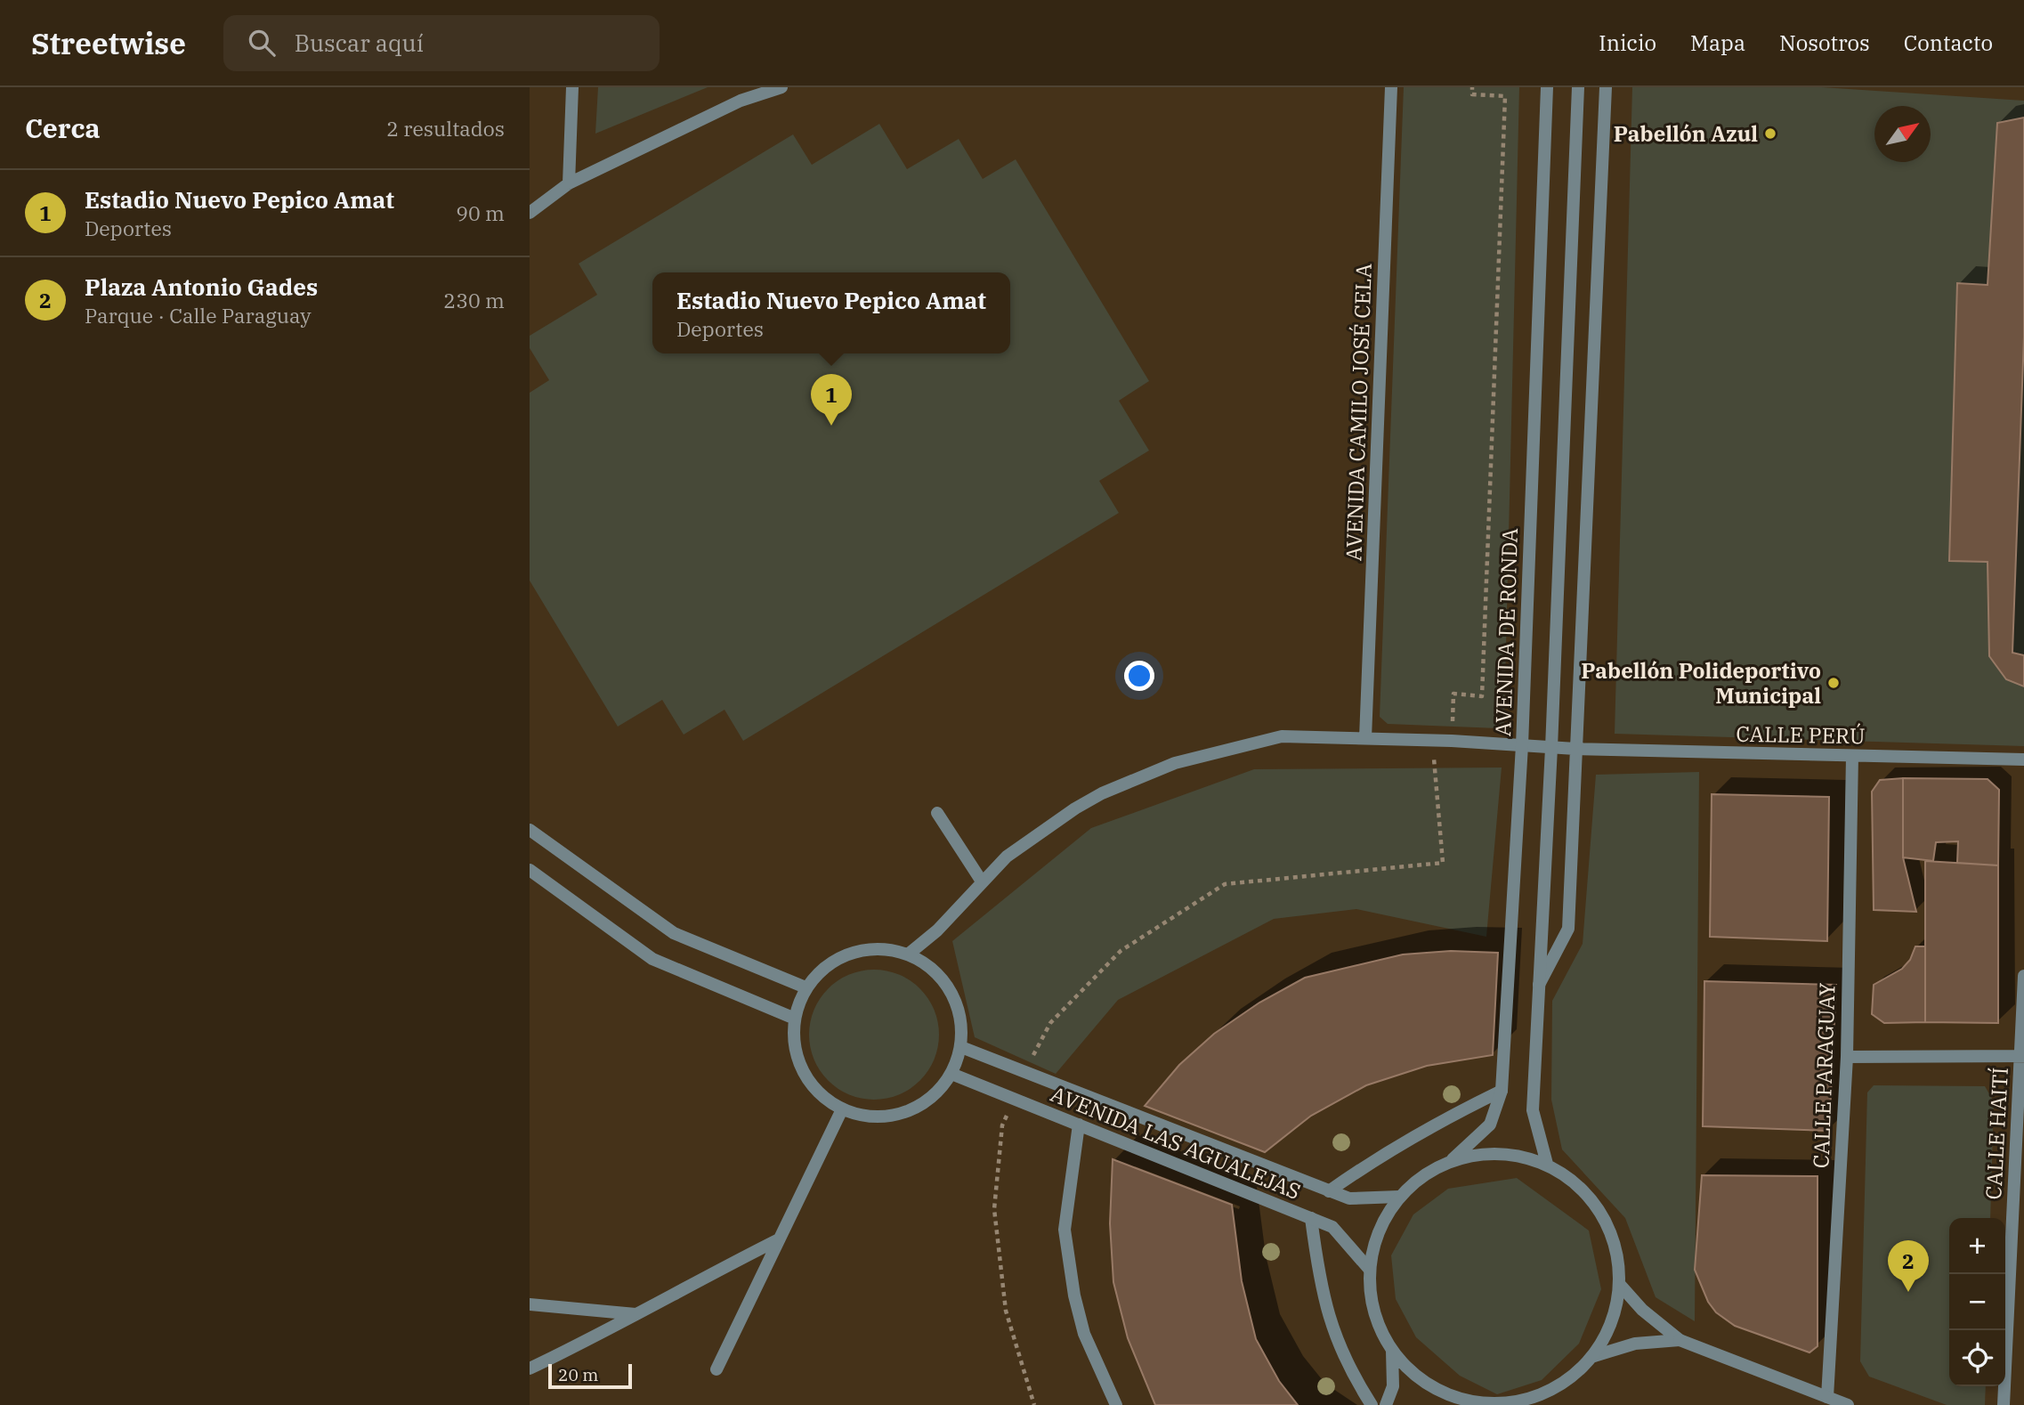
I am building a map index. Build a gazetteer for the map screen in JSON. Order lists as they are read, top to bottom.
{
  "streets": {
    "street": [
      "AVENIDA CAMILO JOSÉ CELA",
      "AVENIDA DE RONDA",
      "CALLE PERÚ",
      "CALLE PARAGUAY",
      "CALLE HAITÍ",
      "AVENIDA LAS AGUALEJAS"
    ]
  },
  "crossings": [
    ["AVENIDA CAMILO JOSÉ CELA", "CALLE PERÚ"],
    ["AVENIDA DE RONDA", "CALLE PERÚ"],
    ["CALLE PERÚ", "CALLE PARAGUAY"],
    ["CALLE PERÚ", "AVENIDA LAS AGUALEJAS"]
  ],
  "places": ["Pabellón Azul", "Pabellón Polideportivo Municipal"],
  "scale_bar": "20 m",
  "north": "top right",
  "page": {
    "header": "Streetwise",
    "search": "Buscar aquí",
    "nav": [
      "Inicio",
      "Mapa",
      "Nosotros",
      "Contacto"
    ],
    "heading": ["Cerca", "2 resultados"],
    "list": [
      {
        "mark": "1",
        "name": "Estadio Nuevo Pepico Amat",
        "note": "Deportes",
        "value": "90 m"
      },
      {
        "mark": "2",
        "name": "Plaza Antonio Gades",
        "note": "Parque · Calle Paraguay",
        "value": "230 m"
      }
    ],
    "popup": ["Estadio Nuevo Pepico Amat", "Deportes"],
    "pins": ["1", "2"],
    "map_buttons": ["+", "−"],
    "scale": "20 m"
  }
}
